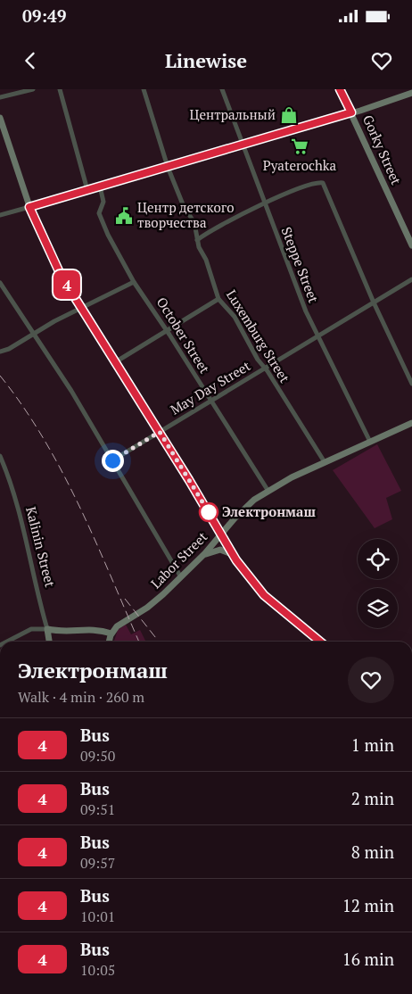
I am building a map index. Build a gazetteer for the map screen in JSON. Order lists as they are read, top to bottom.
{
  "streets": {
    "street": [
      "Gorky Street",
      "Steppe Street",
      "October Street",
      "Luxemburg Street",
      "May Day Street",
      "Kalinin Street",
      "Labor Street"
    ]
  },
  "crossings": [
    ["Steppe Street", "May Day Street"],
    ["Steppe Street", "Labor Street"],
    ["October Street", "May Day Street"],
    ["October Street", "Labor Street"],
    ["Luxemburg Street", "May Day Street"],
    ["Luxemburg Street", "Labor Street"]
  ],
  "places": {
    "shop": ["Центральный"],
    "supermarket": ["Pyaterochka"],
    "public building": ["Центр детского творчества"],
    "other": ["Электронмаш"]
  },
  "lines": ["bus line 4"],
  "page": {
    "status": "09:49",
    "header": "Linewise",
    "on_map": "4",
    "heading": ["Электронмаш", "Walk · 4 min · 260 m"],
    "list": [
      {
        "mark": "4",
        "name": "Bus",
        "note": "09:50",
        "value": "1 min"
      },
      {
        "mark": "4",
        "name": "Bus",
        "note": "09:51",
        "value": "2 min"
      },
      {
        "mark": "4",
        "name": "Bus",
        "note": "09:57",
        "value": "8 min"
      },
      {
        "mark": "4",
        "name": "Bus",
        "note": "10:01",
        "value": "12 min"
      },
      {
        "mark": "4",
        "name": "Bus",
        "note": "10:05",
        "value": "16 min"
      }
    ]
  }
}
